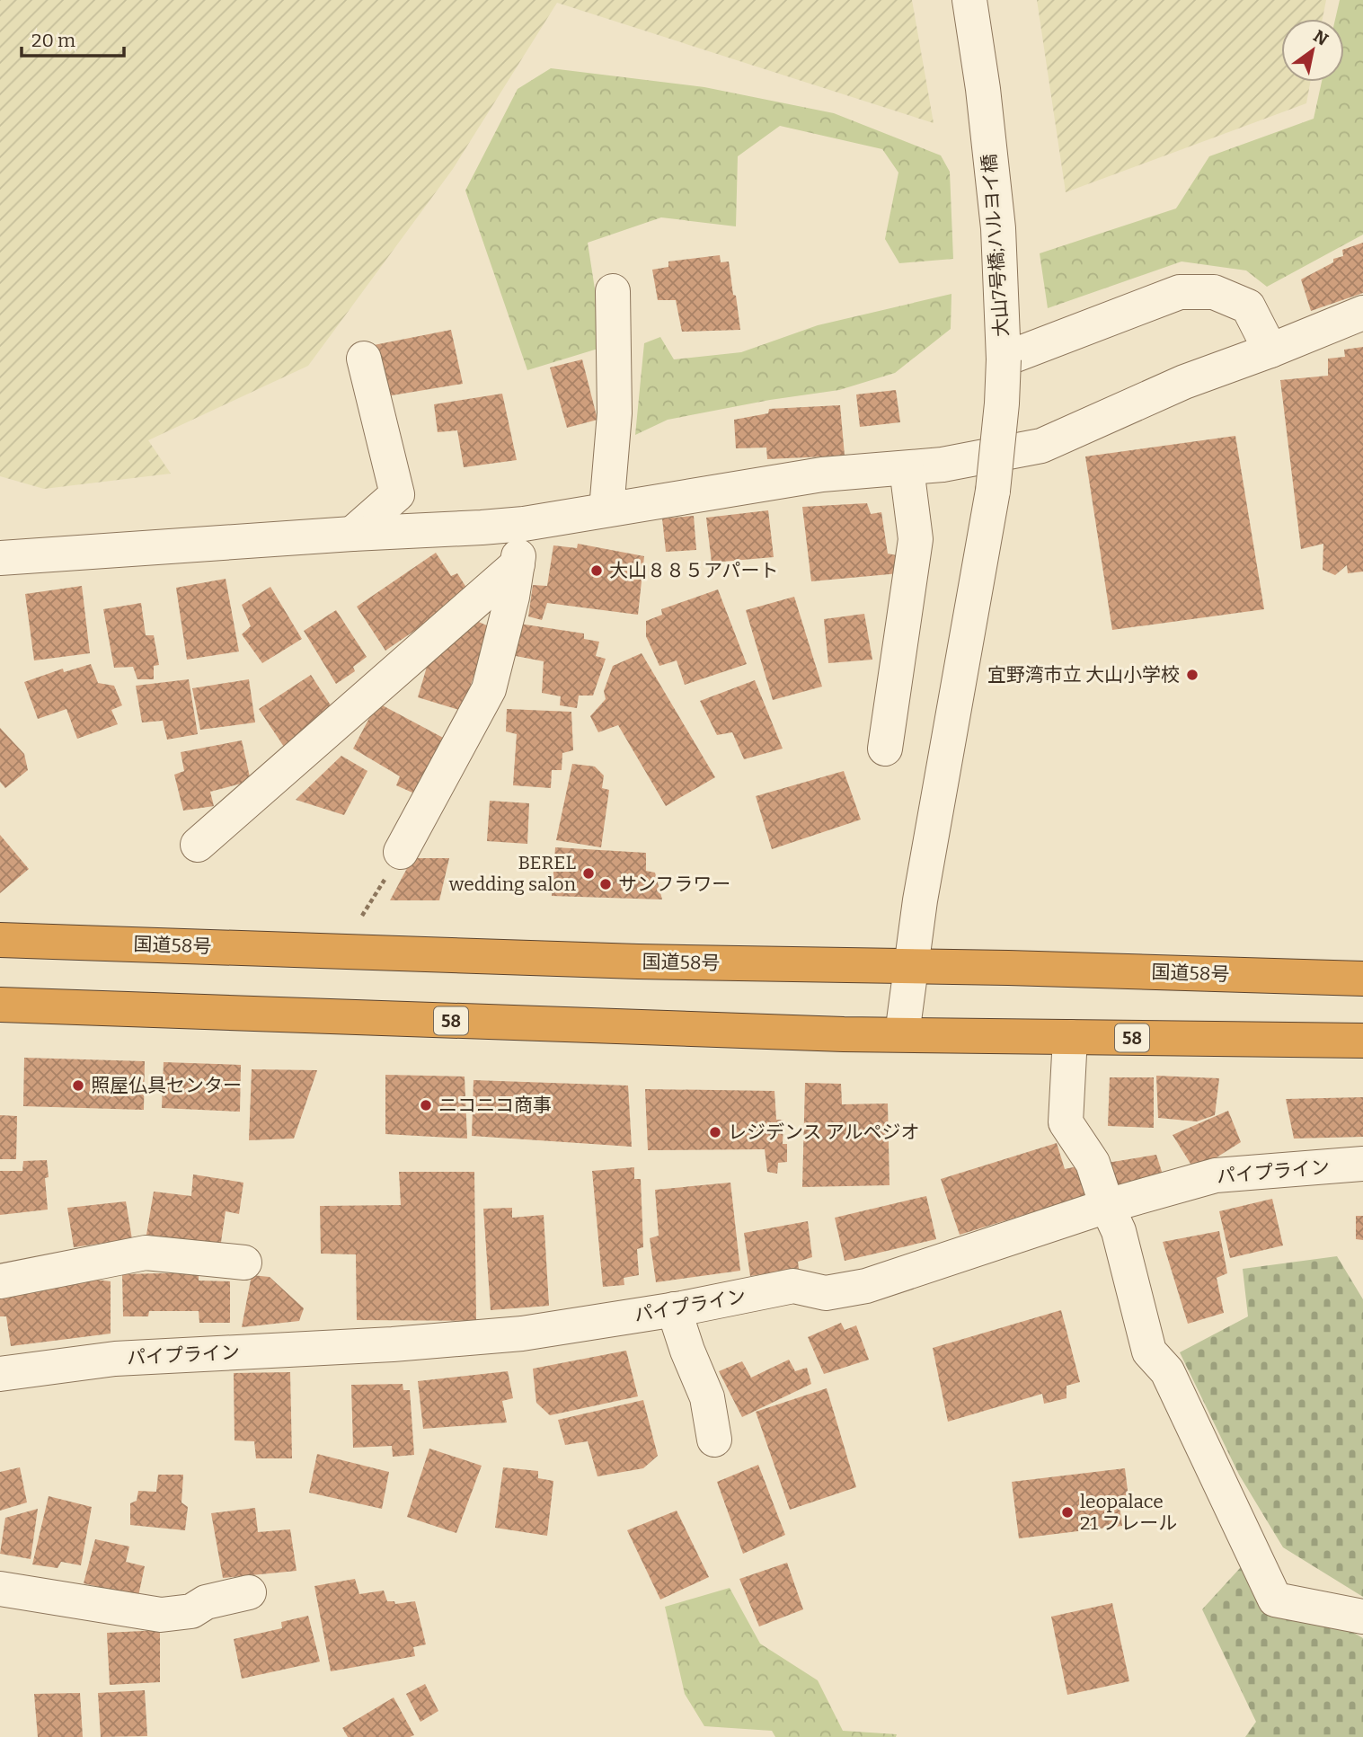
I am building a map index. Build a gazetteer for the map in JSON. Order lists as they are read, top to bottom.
{
  "streets": {
    "highway": ["国道58号", "58"],
    "street": ["大山7号橋;ハルヨイ橋", "パイプライン"]
  },
  "crossings": [
    ["大山7号橋;ハルヨイ橋", "国道58号"],
    ["大山7号橋;ハルヨイ橋", "58"]
  ],
  "places": [
    "大山８８５アパート",
    "宜野湾市立 大山小学校",
    "BEREL wedding salon",
    "サンフラワー",
    "照屋仏具センター",
    "ニコニコ商事",
    "レジデンス アルペジオ",
    "leopalace 21 フレール"
  ],
  "scale_bar": "20 m",
  "north": "top right"
}
